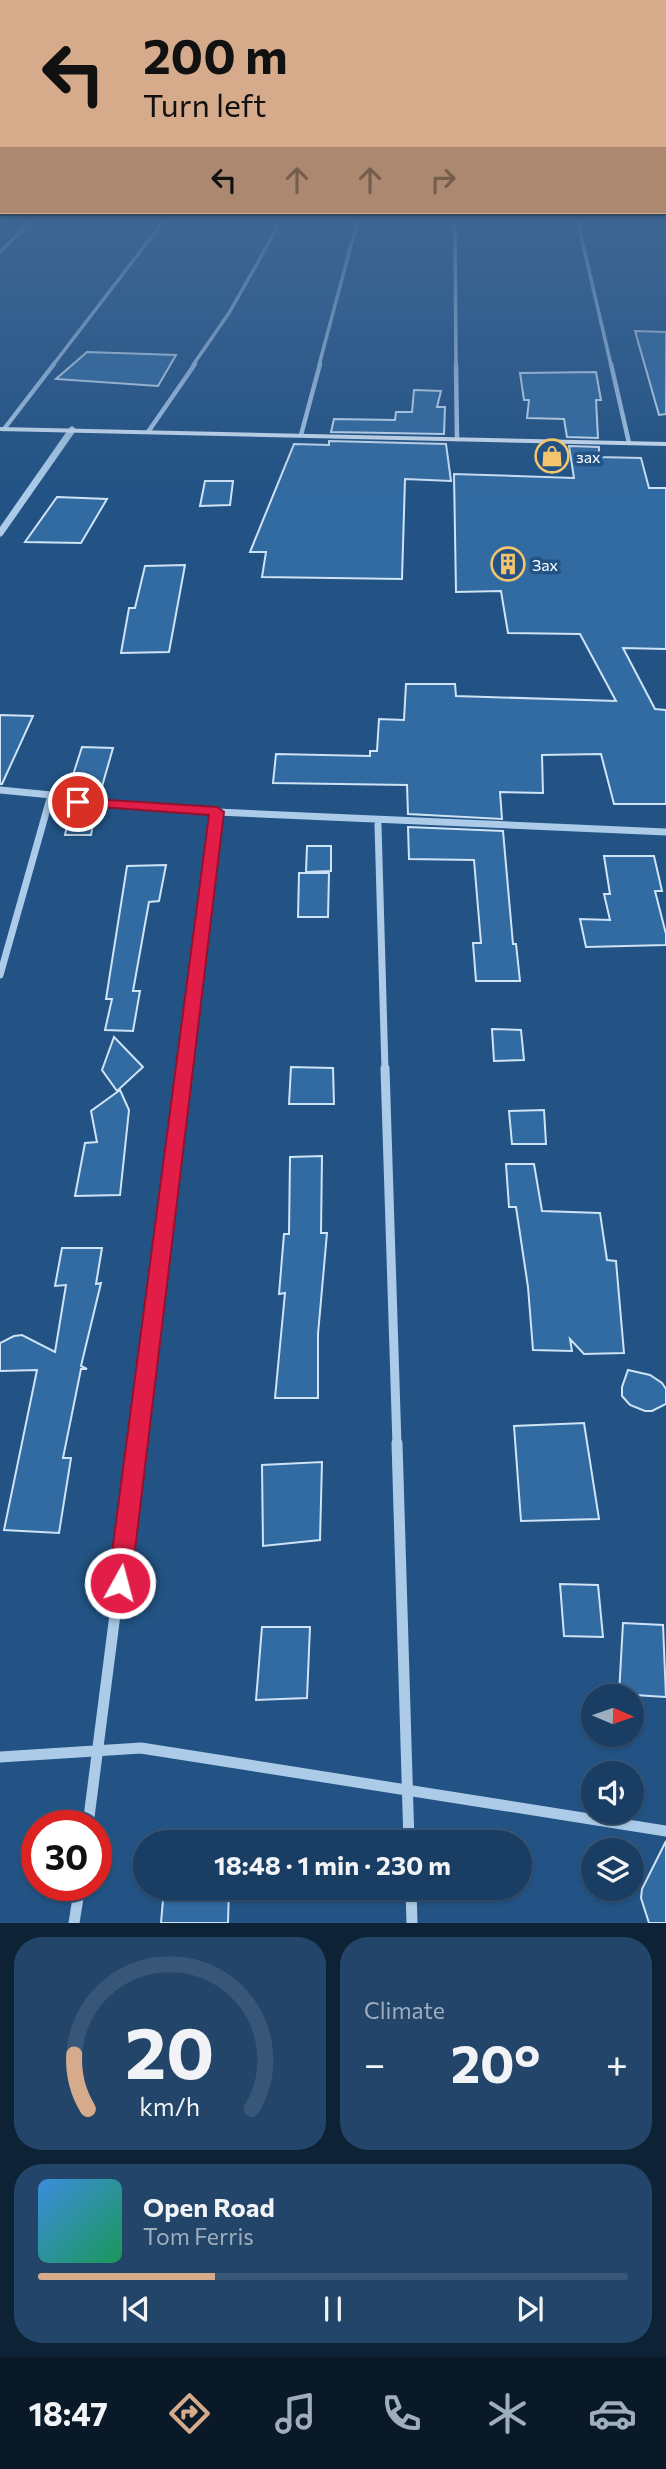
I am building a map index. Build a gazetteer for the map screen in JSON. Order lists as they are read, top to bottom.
{
  "places": {
    "shop": ["зах"],
    "building": ["Зах"]
  },
  "north": "right",
  "page": {
    "turn": ["200 m", "Turn left"],
    "limit": "30",
    "trip": "18:48 · 1 min · 230 m",
    "tile": "Climate",
    "heat": ["−", "20°", "+"],
    "song": ["Open Road", "Tom Ferris"],
    "tabs": "18:47",
    "gauge": ["20", "km/h"]
  }
}
